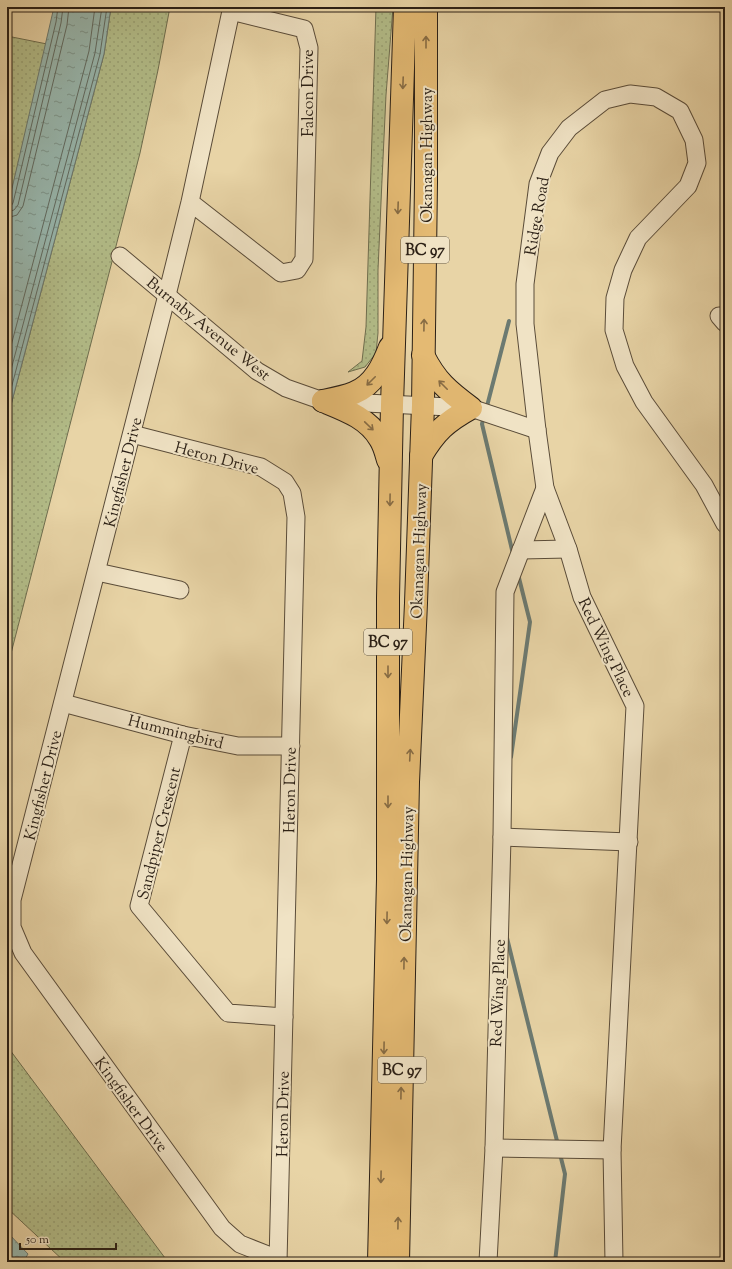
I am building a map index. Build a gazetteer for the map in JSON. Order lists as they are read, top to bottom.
{
  "streets": {
    "highway": ["Okanagan Highway", "BC 97"],
    "street": [
      "Falcon Drive",
      "Ridge Road",
      "Burnaby Avenue West",
      "Heron Drive",
      "Kingfisher Drive",
      "Red Wing Place",
      "Hummingbird",
      "Sandpiper Crescent"
    ]
  },
  "crossings": [
    ["Falcon Drive", "Burnaby Avenue West"],
    ["Falcon Drive", "Kingfisher Drive"],
    ["Okanagan Highway", "Burnaby Avenue West"],
    ["Ridge Road", "Burnaby Avenue West"],
    ["Burnaby Avenue West", "Kingfisher Drive"],
    ["Heron Drive", "Kingfisher Drive"],
    ["Heron Drive", "Hummingbird"],
    ["Heron Drive", "Sandpiper Crescent"],
    ["Kingfisher Drive", "Hummingbird"],
    ["Hummingbird", "Sandpiper Crescent"]
  ],
  "scale_bar": "50 m"
}
